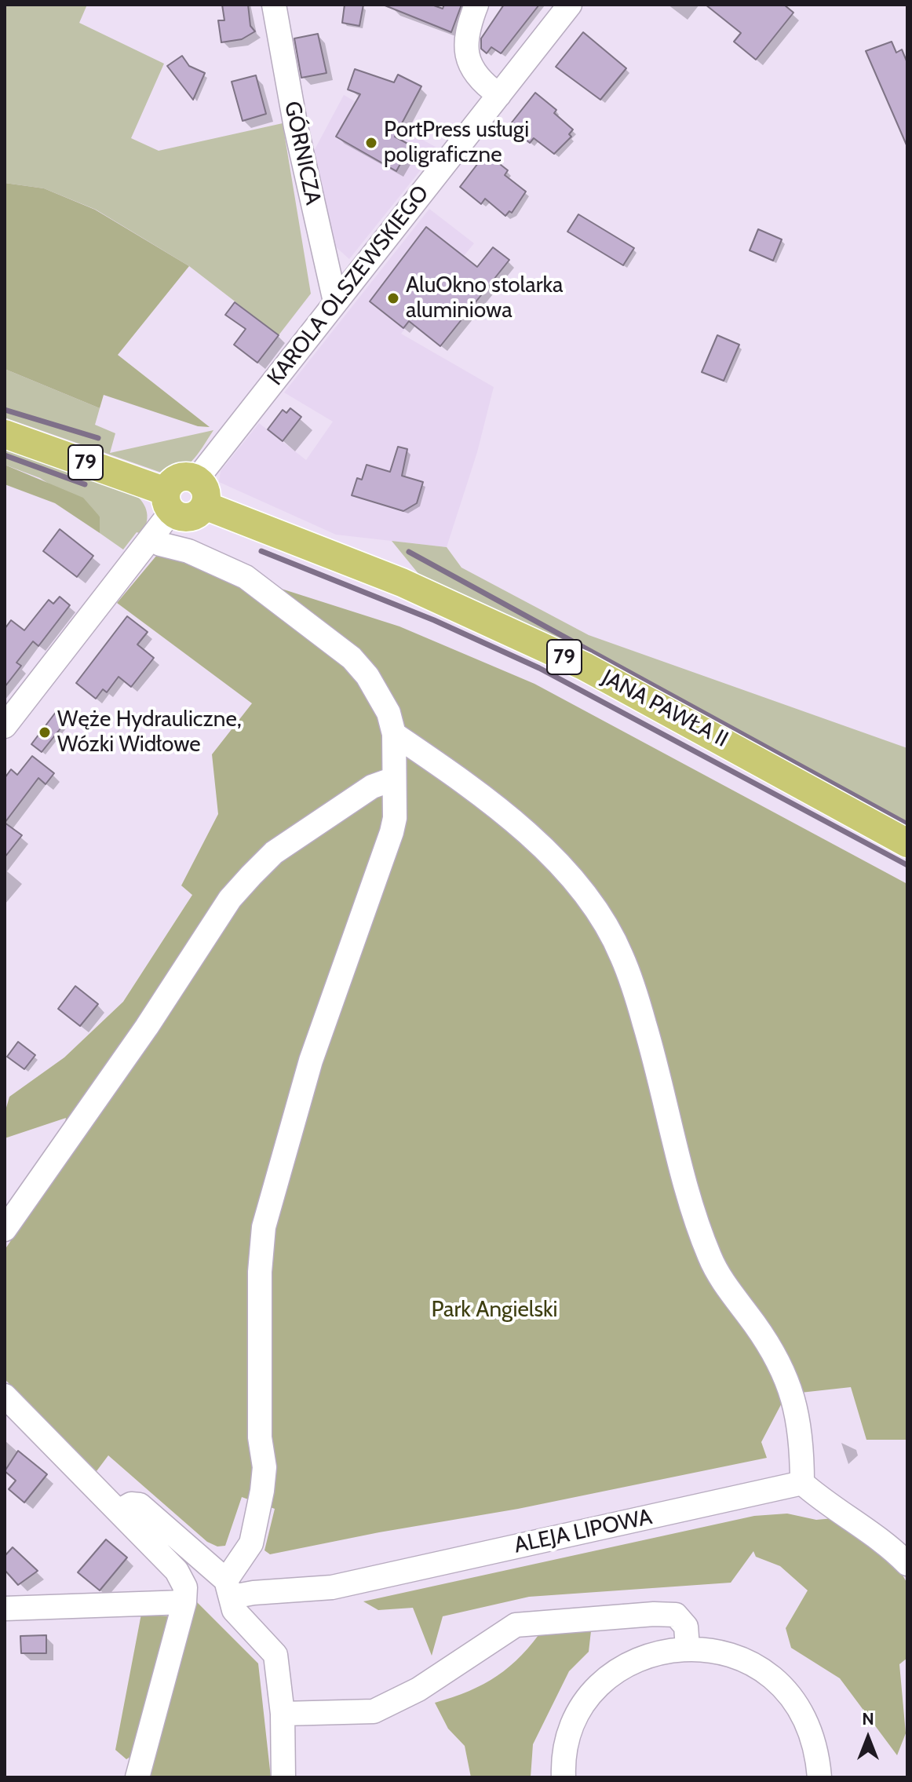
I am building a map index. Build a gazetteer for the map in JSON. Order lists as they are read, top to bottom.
{
  "streets": {
    "main road": ["79", "JANA PAWŁA II"],
    "street": ["GÓRNICZA", "KAROLA OLSZEWSKIEGO", "ALEJA LIPOWA"]
  },
  "crossings": [
    ["GÓRNICZA", "KAROLA OLSZEWSKIEGO"],
    ["KAROLA OLSZEWSKIEGO", "JANA PAWŁA II"]
  ],
  "parks": ["Park Angielski"],
  "places": ["PortPress usługi poligraficzne", "AluOkno stolarka aluminiowa", "Węże Hydrauliczne, Wózki Widłowe"],
  "north": "top"
}
